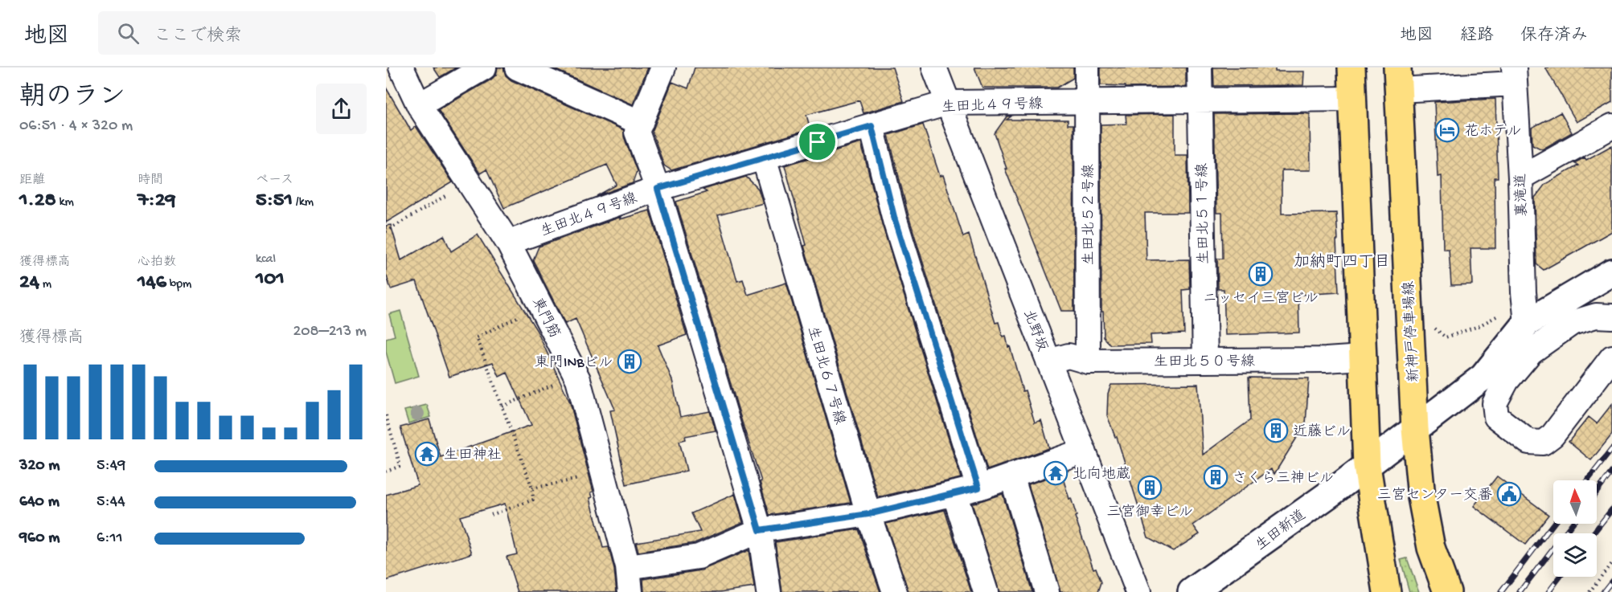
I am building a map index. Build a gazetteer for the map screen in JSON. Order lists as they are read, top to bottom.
{
  "streets": {
    "main road": ["新神戸停車場線"],
    "street": [
      "生田北４９号線",
      "裏滝道",
      "生田北５１号線",
      "生田北５２号線",
      "東門筋",
      "北野坂",
      "生田北５０号線",
      "生田北６７号線",
      "生田新道"
    ]
  },
  "crossings": [
    ["生田北４９号線", "生田北５１号線"],
    ["生田北４９号線", "生田北５２号線"],
    ["生田北４９号線", "東門筋"],
    ["生田北４９号線", "北野坂"],
    ["生田北４９号線", "生田北６７号線"],
    ["裏滝道", "生田新道"],
    ["生田北５１号線", "生田北５０号線"],
    ["生田北５２号線", "生田北５０号線"],
    ["北野坂", "生田北５０号線"],
    ["新神戸停車場線", "生田新道"]
  ],
  "districts": ["加納町四丁目"],
  "places": {
    "hotel": ["花ホテル"],
    "building": [
      "ニッセイ三宮ビル",
      "東門INBビル",
      "近藤ビル",
      "さくら三神ビル",
      "三宮御幸ビル"
    ],
    "temple": ["生田神社", "北向地蔵"],
    "public building": ["三宮センター交番"]
  },
  "north": "top",
  "page": {
    "header": "地図",
    "search": "ここで検索",
    "nav": ["地図", "経路", "保存済み"],
    "heading": ["朝のラン", "06:51 · 4 × 320 m"],
    "stats": [
      ["距離", "1.28 km"],
      ["時間", "7:29"],
      ["ペース", "5:51 /km"],
      ["獲得標高", "24 m"],
      ["心拍数", "146 bpm"],
      ["kcal", "101"]
    ],
    "chart": ["獲得標高", "208–213 m"],
    "list": [
      {
        "name": "320 m",
        "note": "5:49"
      },
      {
        "name": "640 m",
        "note": "5:44"
      },
      {
        "name": "960 m",
        "note": "6:11"
      }
    ]
  }
}
